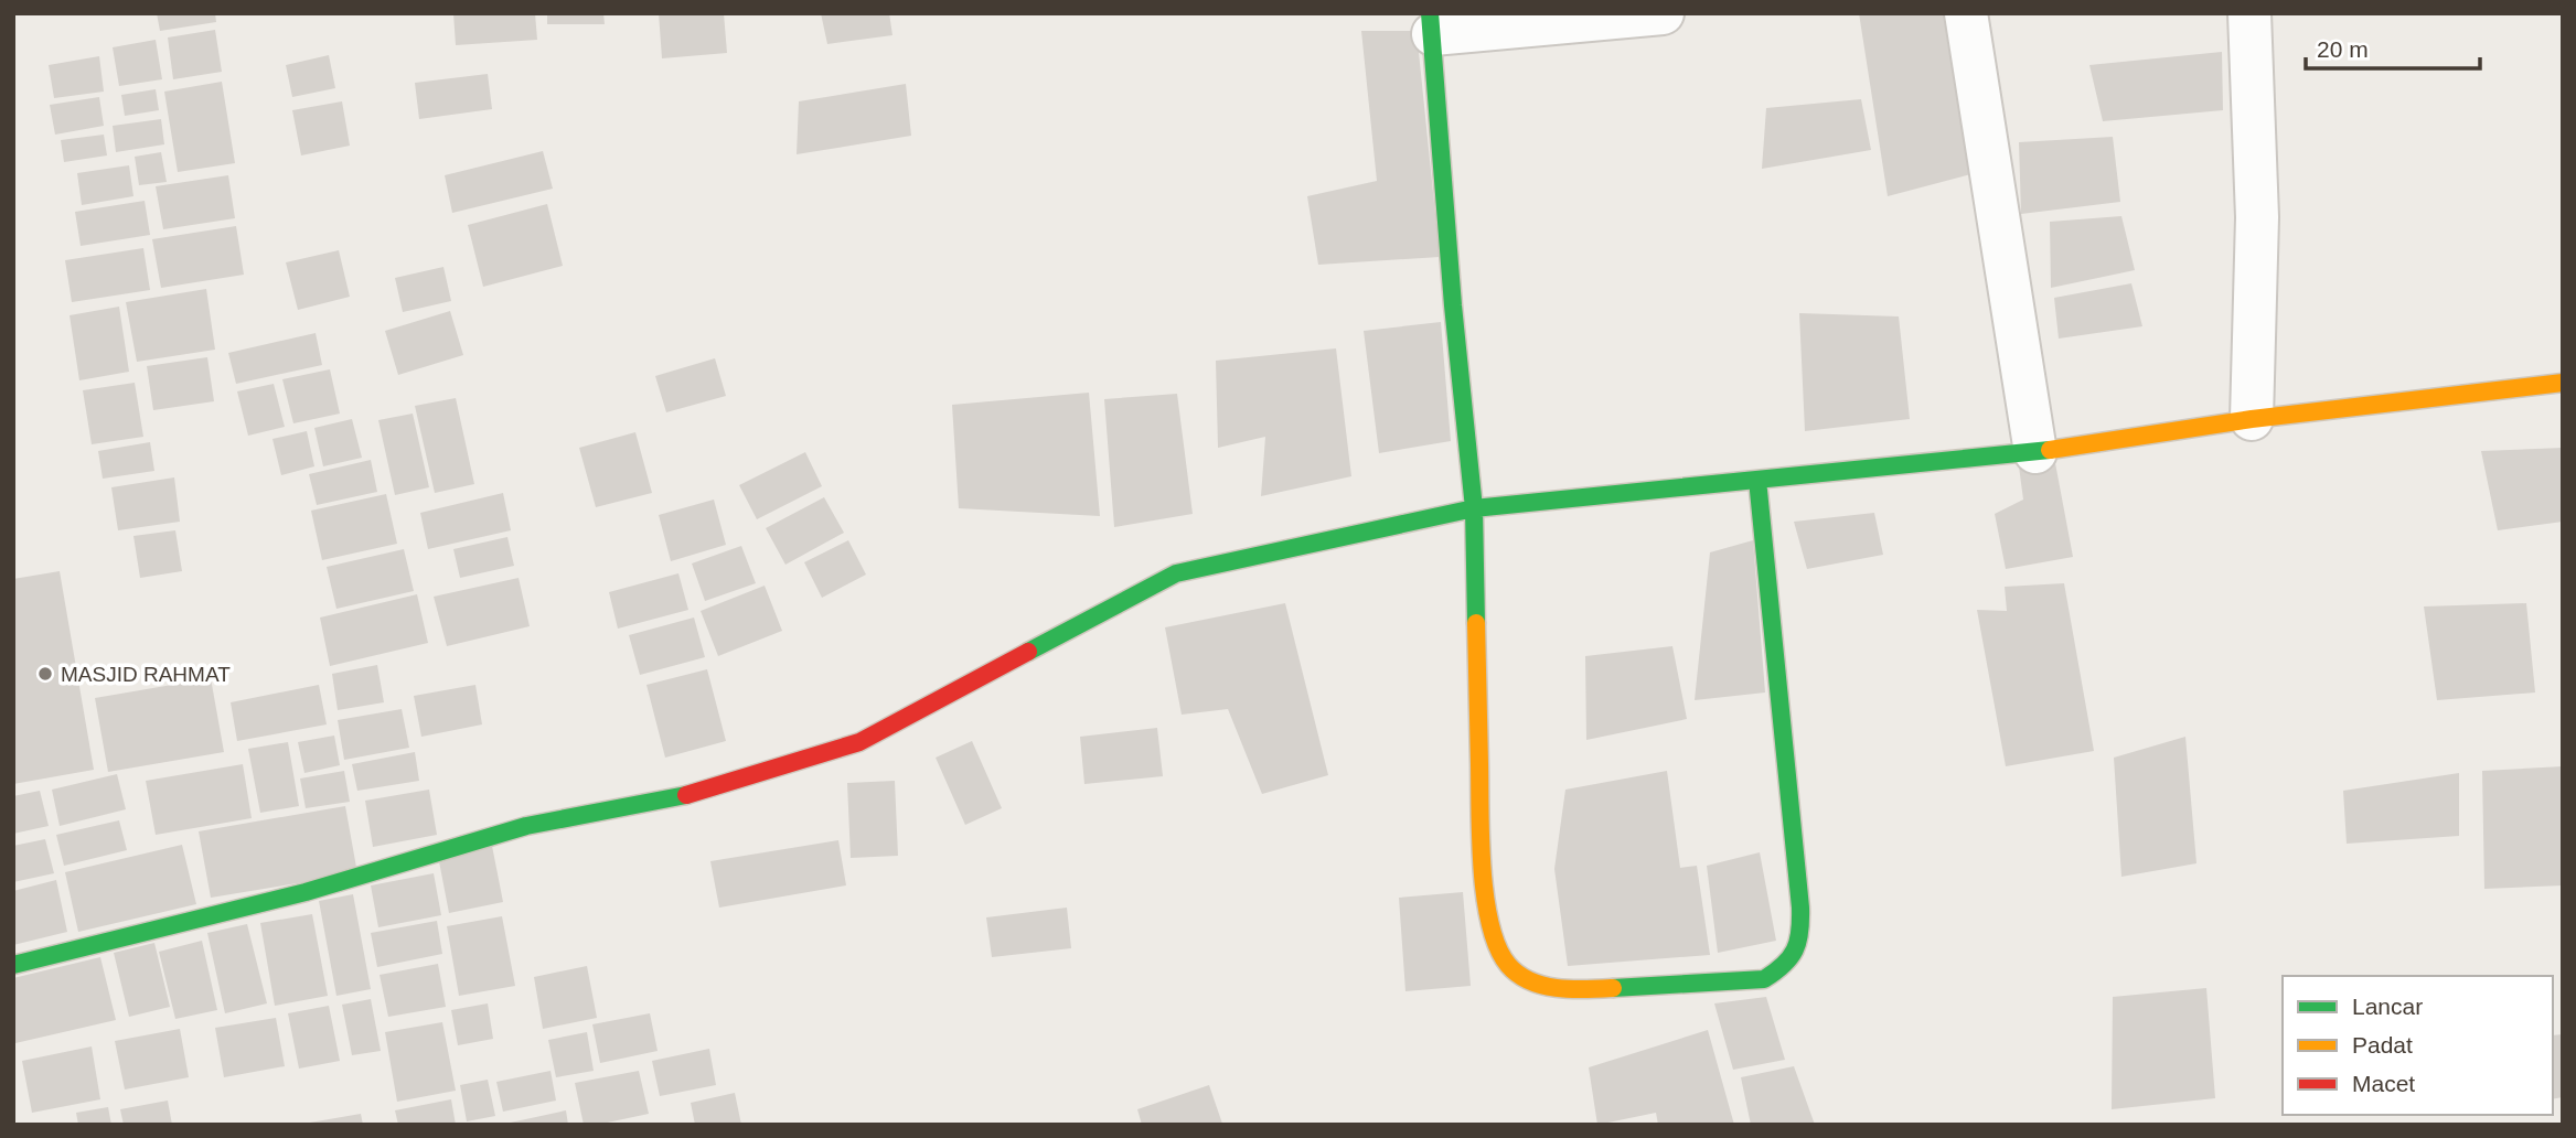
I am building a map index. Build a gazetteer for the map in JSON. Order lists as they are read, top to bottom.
{
  "places": ["MASJID RAHMAT"],
  "legend": ["Lancar", "Padat", "Macet"],
  "scale_bar": "20 m"
}
